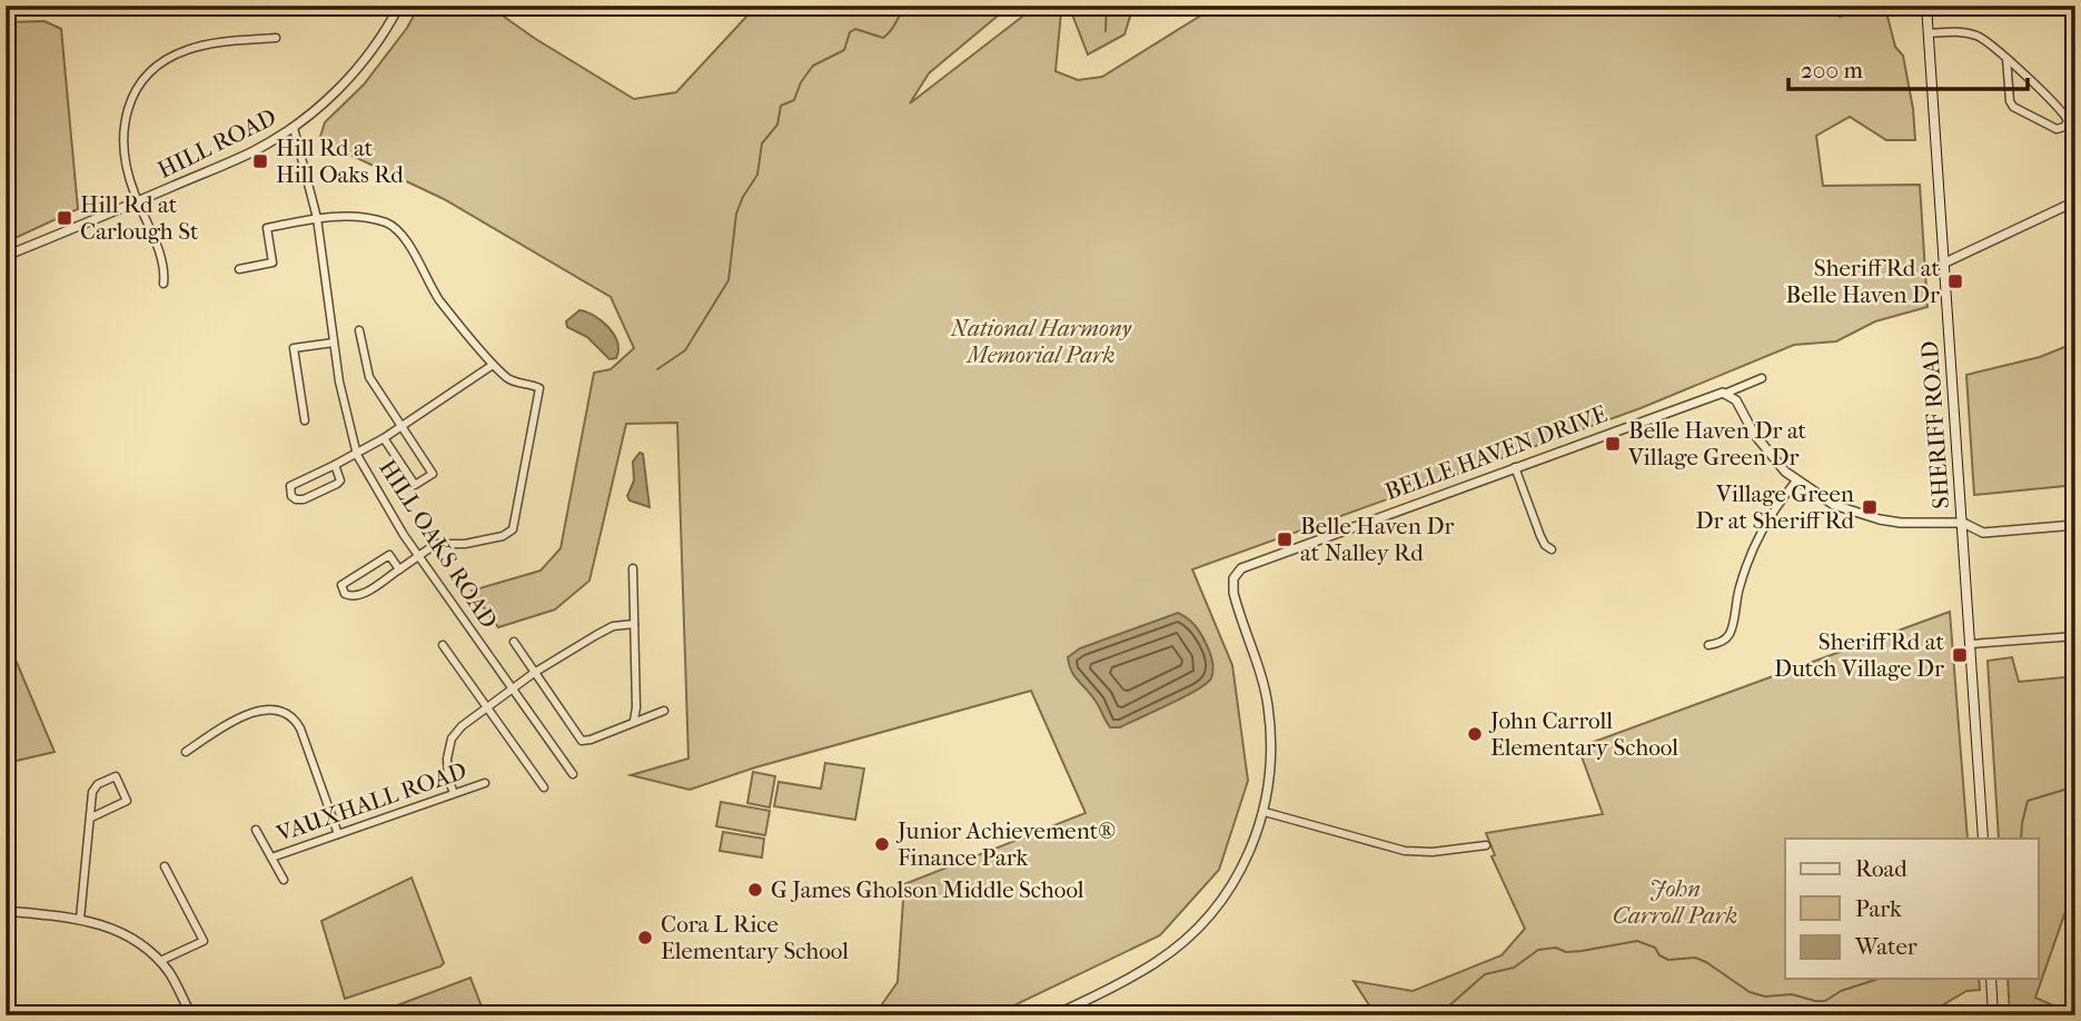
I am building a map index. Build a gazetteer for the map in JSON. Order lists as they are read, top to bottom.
{
  "streets": {
    "main road": ["SHERIFF ROAD"],
    "street": [
      "HILL ROAD",
      "BELLE HAVEN DRIVE",
      "HILL OAKS ROAD",
      "VAUXHALL ROAD"
    ]
  },
  "crossings": [
    ["HILL ROAD", "HILL OAKS ROAD"]
  ],
  "parks": ["National Harmony Memorial Park", "John Carroll Park"],
  "places": {
    "transit": [
      "Hill Rd at Hill Oaks Rd",
      "Hill Rd at Carlough St",
      "Sheriff Rd at Belle Haven Dr",
      "Belle Haven Dr at Village Green Dr",
      "Village Green Dr at Sheriff Rd",
      "Belle Haven Dr at Nalley Rd",
      "Sheriff Rd at Dutch Village Dr"
    ],
    "other": [
      "John Carroll Elementary School",
      "Junior Achievement® Finance Park",
      "G James Gholson Middle School",
      "Cora L Rice Elementary School"
    ]
  },
  "legend": ["Road", "Park", "Water"],
  "scale_bar": "200 m"
}
